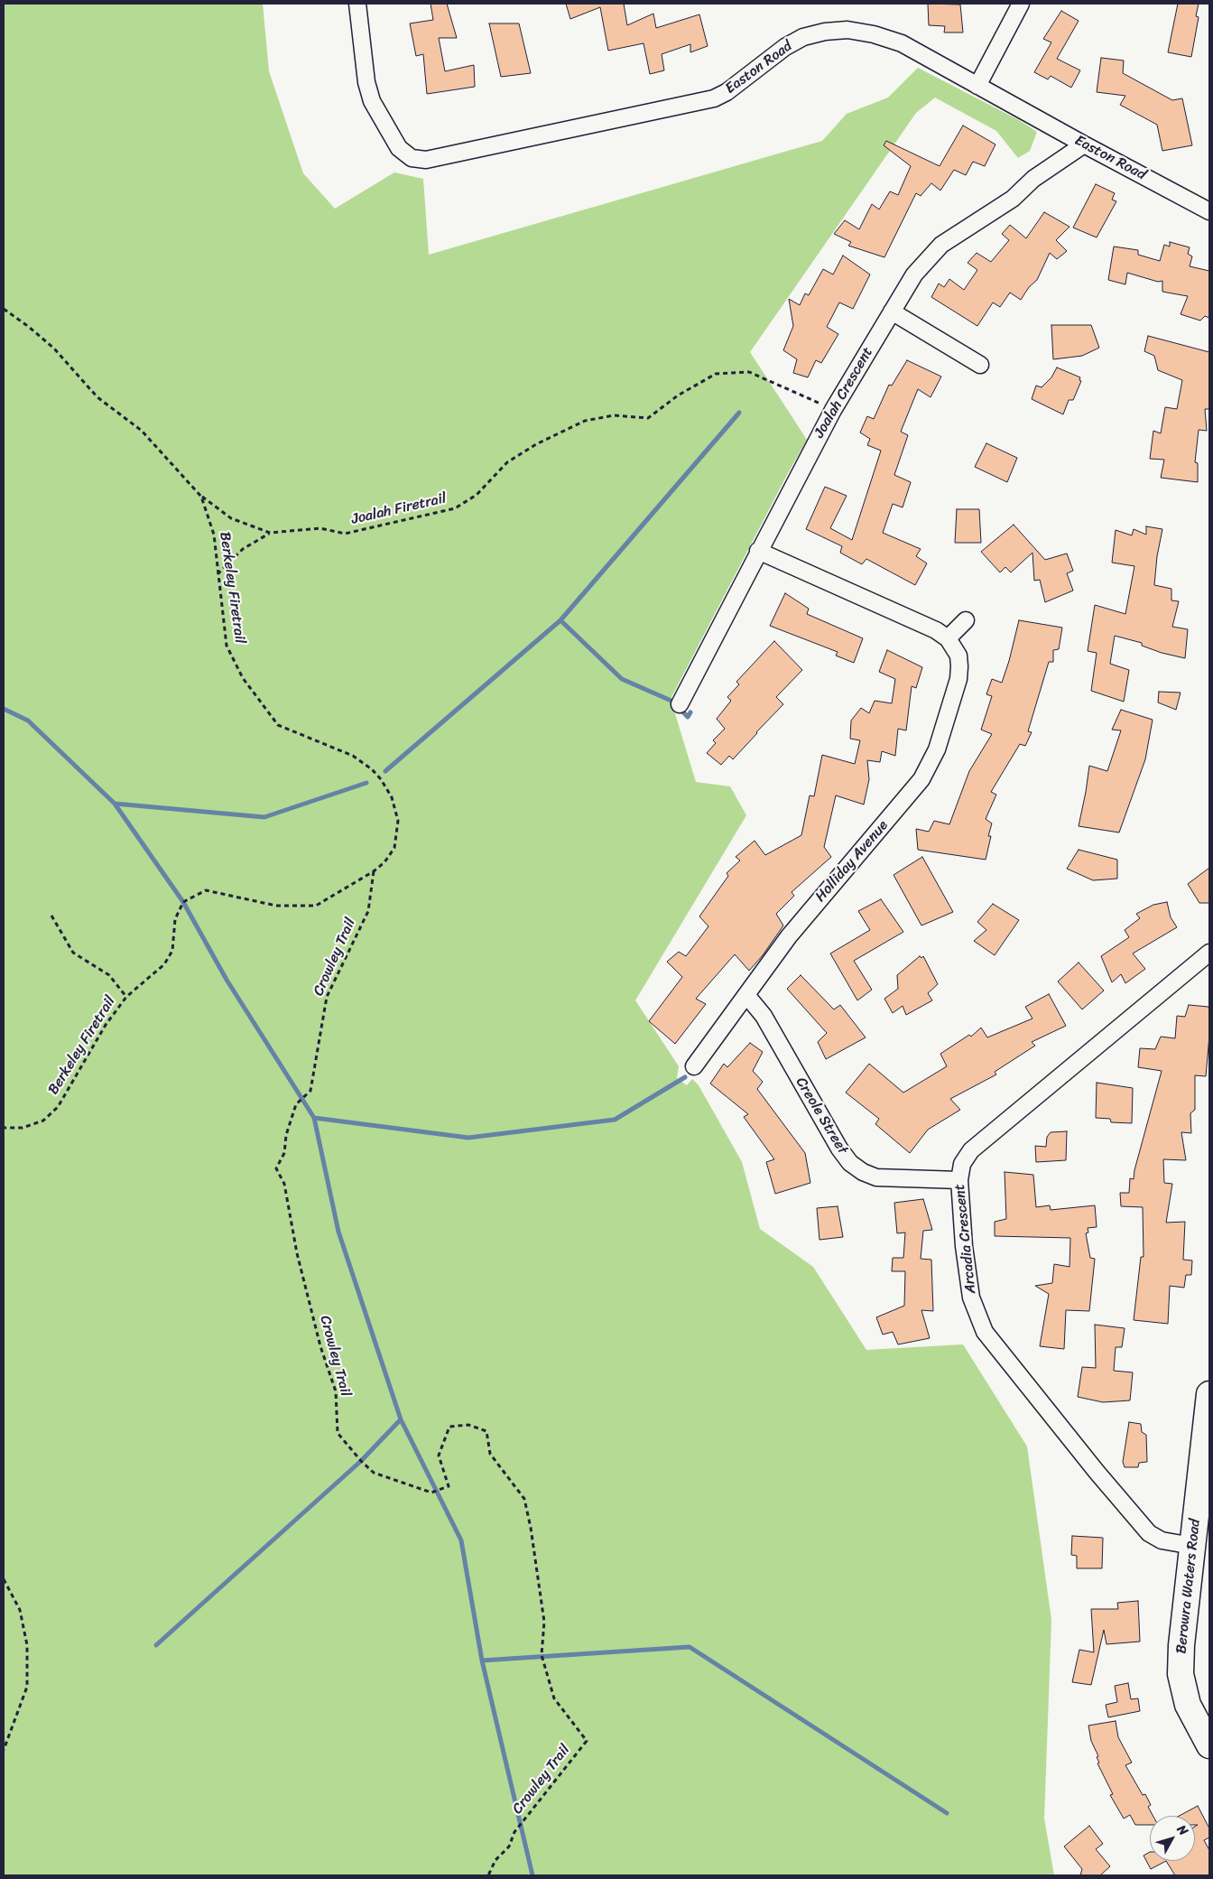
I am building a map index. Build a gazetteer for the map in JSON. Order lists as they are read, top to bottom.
{
  "streets": {
    "main road": ["Berowra Waters Road"],
    "street": [
      "Easton Road",
      "Joalah Crescent",
      "Holliday Avenue",
      "Creole Street",
      "Arcadia Crescent"
    ],
    "path": ["Joalah Firetrail", "Berkeley Firetrail", "Crowley Trail"]
  },
  "crossings": [
    ["Easton Road", "Joalah Crescent"],
    ["Joalah Crescent", "Joalah Firetrail"],
    ["Joalah Firetrail", "Berkeley Firetrail"],
    ["Berkeley Firetrail", "Crowley Trail"],
    ["Holliday Avenue", "Creole Street"],
    ["Creole Street", "Arcadia Crescent"],
    ["Arcadia Crescent", "Berowra Waters Road"]
  ],
  "north": "top right"
}
